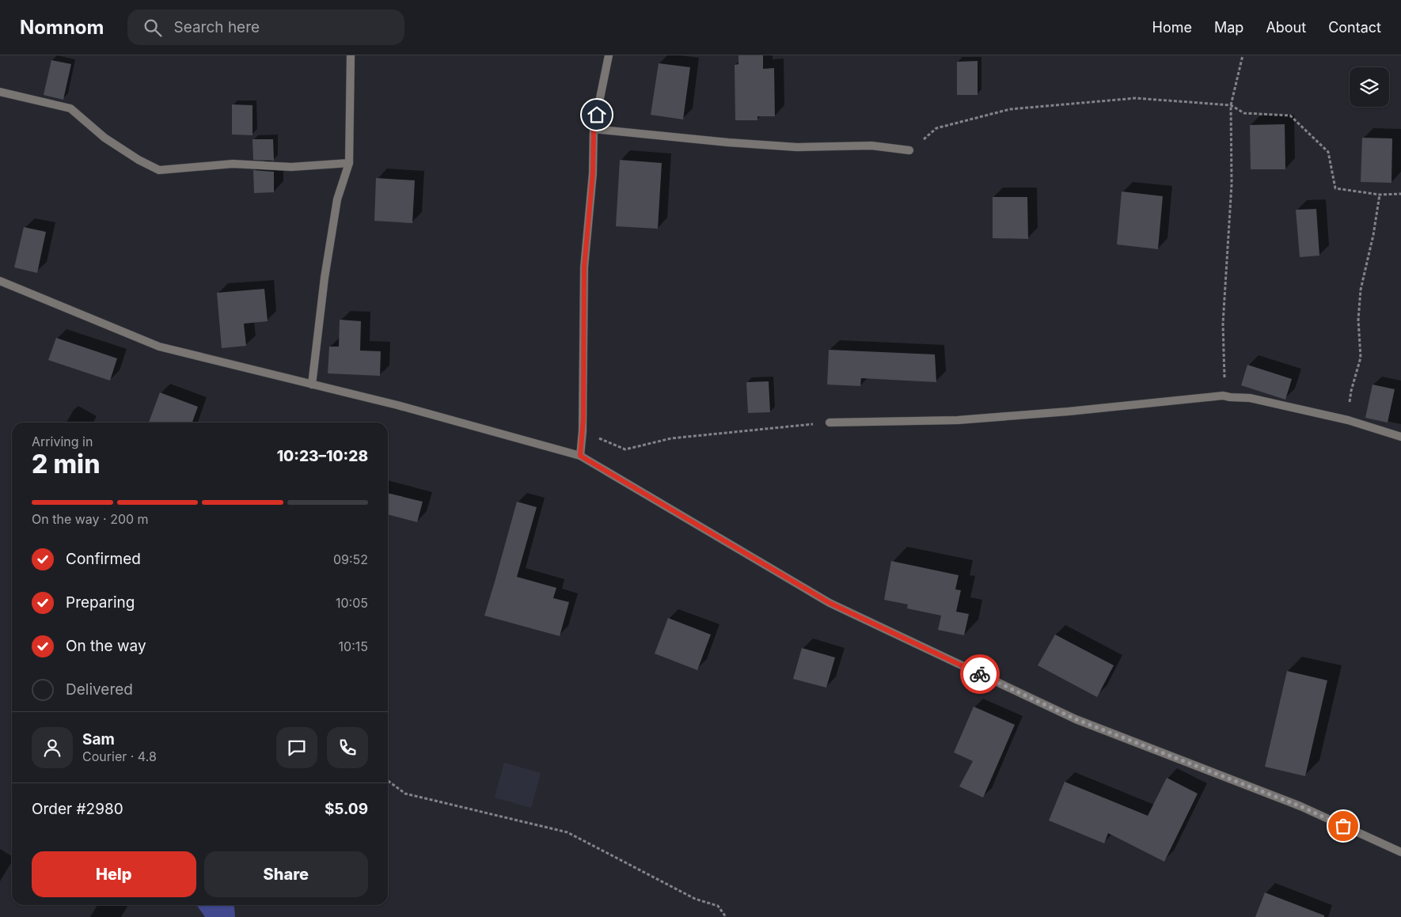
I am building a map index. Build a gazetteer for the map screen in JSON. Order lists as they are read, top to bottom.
{
  "page": {
    "header": "Nomnom",
    "search": "Search here",
    "nav": [
      "Home",
      "Map",
      "About",
      "Contact"
    ],
    "heading": ["2 min", "Arriving in", "10:23–10:28"],
    "panel": [
      "Sam",
      "Courier · 4.8",
      "Order #2980",
      "$5.09"
    ],
    "bar": "On the way · 200 m",
    "list": [
      ["Confirmed", "09:52"],
      ["Preparing", "10:05"],
      ["On the way", "10:15"],
      "Delivered"
    ],
    "buttons": ["Help", "Share"]
  }
}
